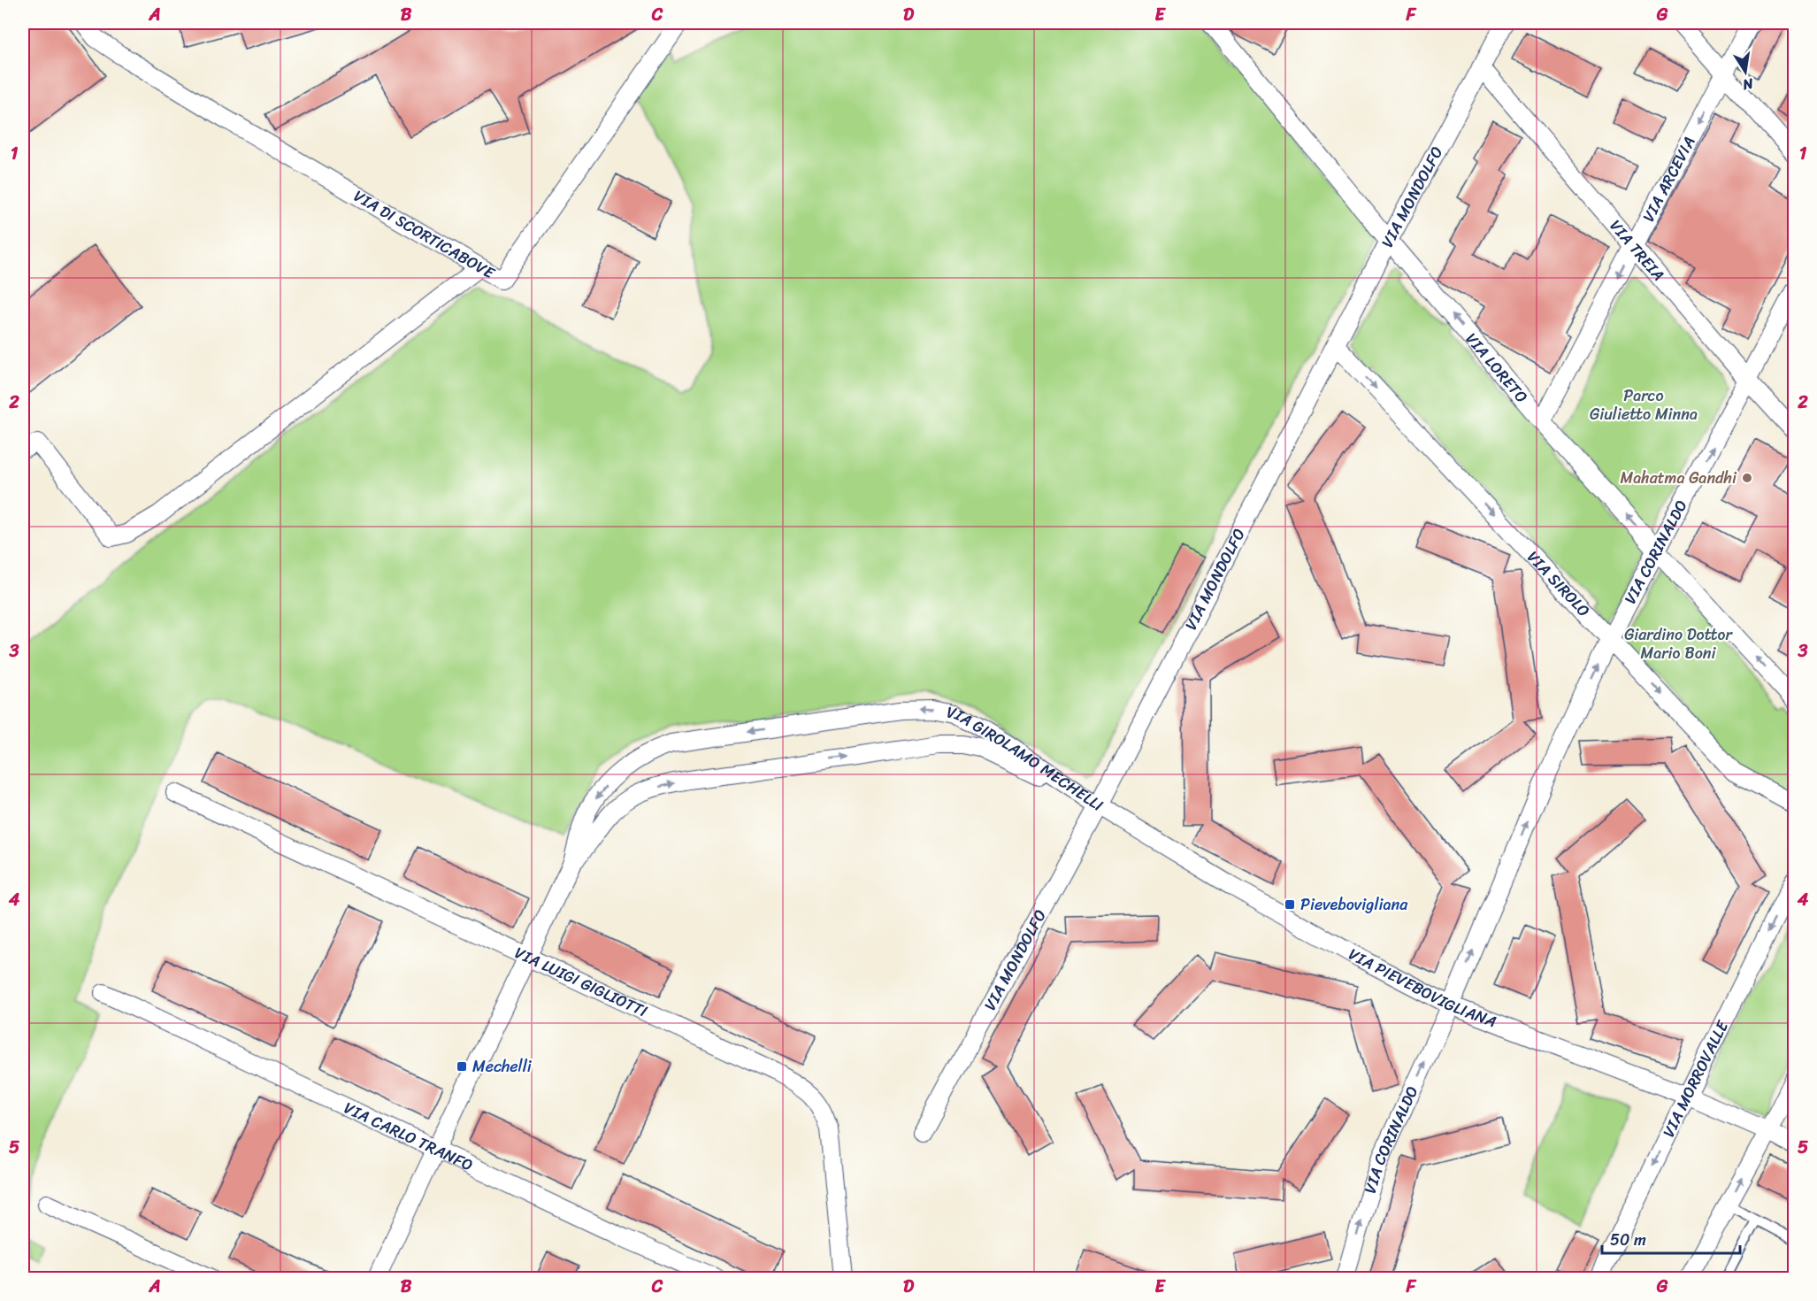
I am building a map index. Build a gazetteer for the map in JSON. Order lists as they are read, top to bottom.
{
  "streets": {
    "street": [
      "VIA ARCEVIA",
      "VIA MONDOLFO",
      "VIA DI SCORTICABOVE",
      "VIA TREIA",
      "VIA LORETO",
      "VIA CORINALDO",
      "VIA SIROLO",
      "VIA GIROLAMO MECHELLI",
      "VIA LUIGI GIGLIOTTI",
      "VIA PIEVEBOVIGLIANA",
      "VIA MORROVALLE",
      "VIA CARLO TRANFO"
    ]
  },
  "crossings": [
    ["VIA ARCEVIA", "VIA TREIA"],
    ["VIA ARCEVIA", "VIA LORETO"],
    ["VIA MONDOLFO", "VIA TREIA"],
    ["VIA MONDOLFO", "VIA LORETO"],
    ["VIA MONDOLFO", "VIA SIROLO"],
    ["VIA MONDOLFO", "VIA GIROLAMO MECHELLI"],
    ["VIA MONDOLFO", "VIA PIEVEBOVIGLIANA"],
    ["VIA TREIA", "VIA CORINALDO"],
    ["VIA LORETO", "VIA CORINALDO"],
    ["VIA CORINALDO", "VIA SIROLO"],
    ["VIA CORINALDO", "VIA PIEVEBOVIGLIANA"],
    ["VIA GIROLAMO MECHELLI", "VIA LUIGI GIGLIOTTI"],
    ["VIA GIROLAMO MECHELLI", "VIA PIEVEBOVIGLIANA"],
    ["VIA GIROLAMO MECHELLI", "VIA CARLO TRANFO"],
    ["VIA PIEVEBOVIGLIANA", "VIA MORROVALLE"]
  ],
  "one_way": [
    "VIA ARCEVIA",
    "VIA LORETO",
    "VIA CORINALDO",
    "VIA SIROLO"
  ],
  "parks": ["Parco Giulietto Minna", "Giardino Dottor Mario Boni"],
  "places": {
    "other": ["Mahatma Gandhi"],
    "transit": ["Pievebovigliana", "Mechelli"]
  },
  "scale_bar": "50 m",
  "north": "bottom",
  "grid": {
    "columns": [
      "A",
      "B",
      "C",
      "D",
      "E",
      "F",
      "G"
    ],
    "rows": [
      "1",
      "2",
      "3",
      "4",
      "5"
    ]
  }
}
